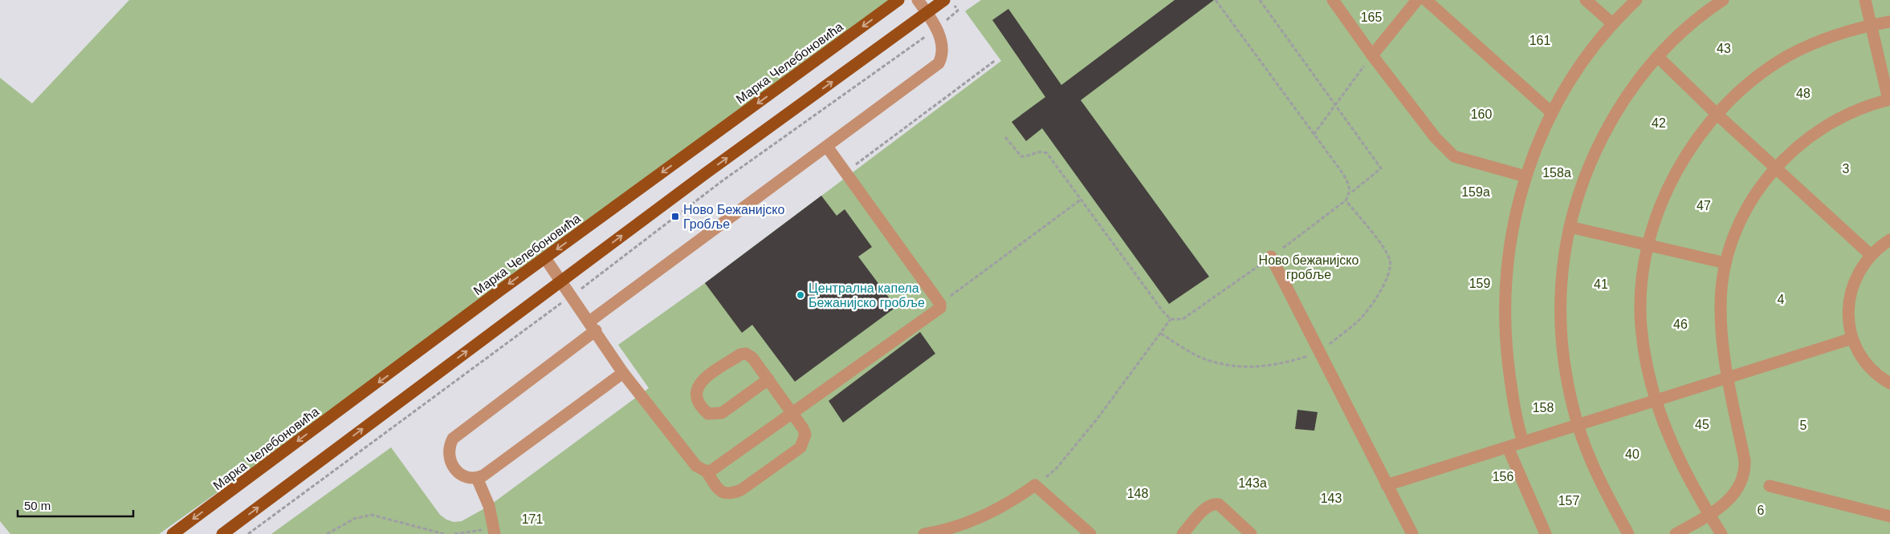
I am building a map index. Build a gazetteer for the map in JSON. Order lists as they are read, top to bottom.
{
  "streets": {
    "main road": ["Марка Челебоновића"]
  },
  "parks": [
    "165",
    "161",
    "43",
    "48",
    "160",
    "42",
    "3",
    "158a",
    "159a",
    "47",
    "Ново бежанијско гробље",
    "159",
    "41",
    "4",
    "46",
    "158",
    "45",
    "5",
    "40",
    "156",
    "143a",
    "148",
    "143",
    "157",
    "6",
    "171"
  ],
  "places": {
    "transit": ["Ново Бежанијско Гробље"],
    "other": ["Централна капела Бежанијско гробље"]
  },
  "scale_bar": "50 m"
}
